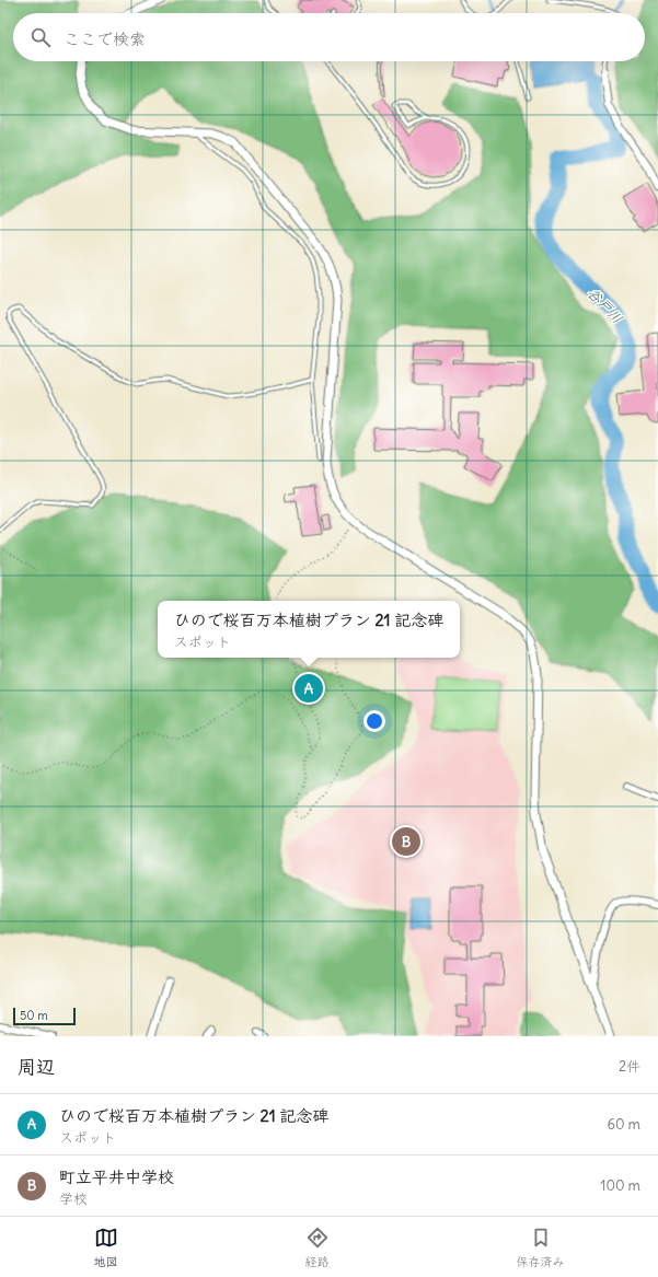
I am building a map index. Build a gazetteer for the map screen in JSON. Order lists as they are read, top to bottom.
{
  "water": ["谷戸川"],
  "scale_bar": "50 m",
  "page": {
    "search": "ここで検索",
    "popup": ["ひので桜百万本植樹プラン 21 記念碑", "スポット"],
    "pins": ["A", "B"],
    "scale": "50 m",
    "heading": ["周辺", "2件"],
    "list": [
      {
        "mark": "A",
        "name": "ひので桜百万本植樹プラン 21 記念碑",
        "note": "スポット",
        "value": "60 m"
      },
      {
        "mark": "B",
        "name": "町立平井中学校",
        "note": "学校",
        "value": "100 m"
      }
    ],
    "nav": ["地図", "経路", "保存済み"]
  }
}
